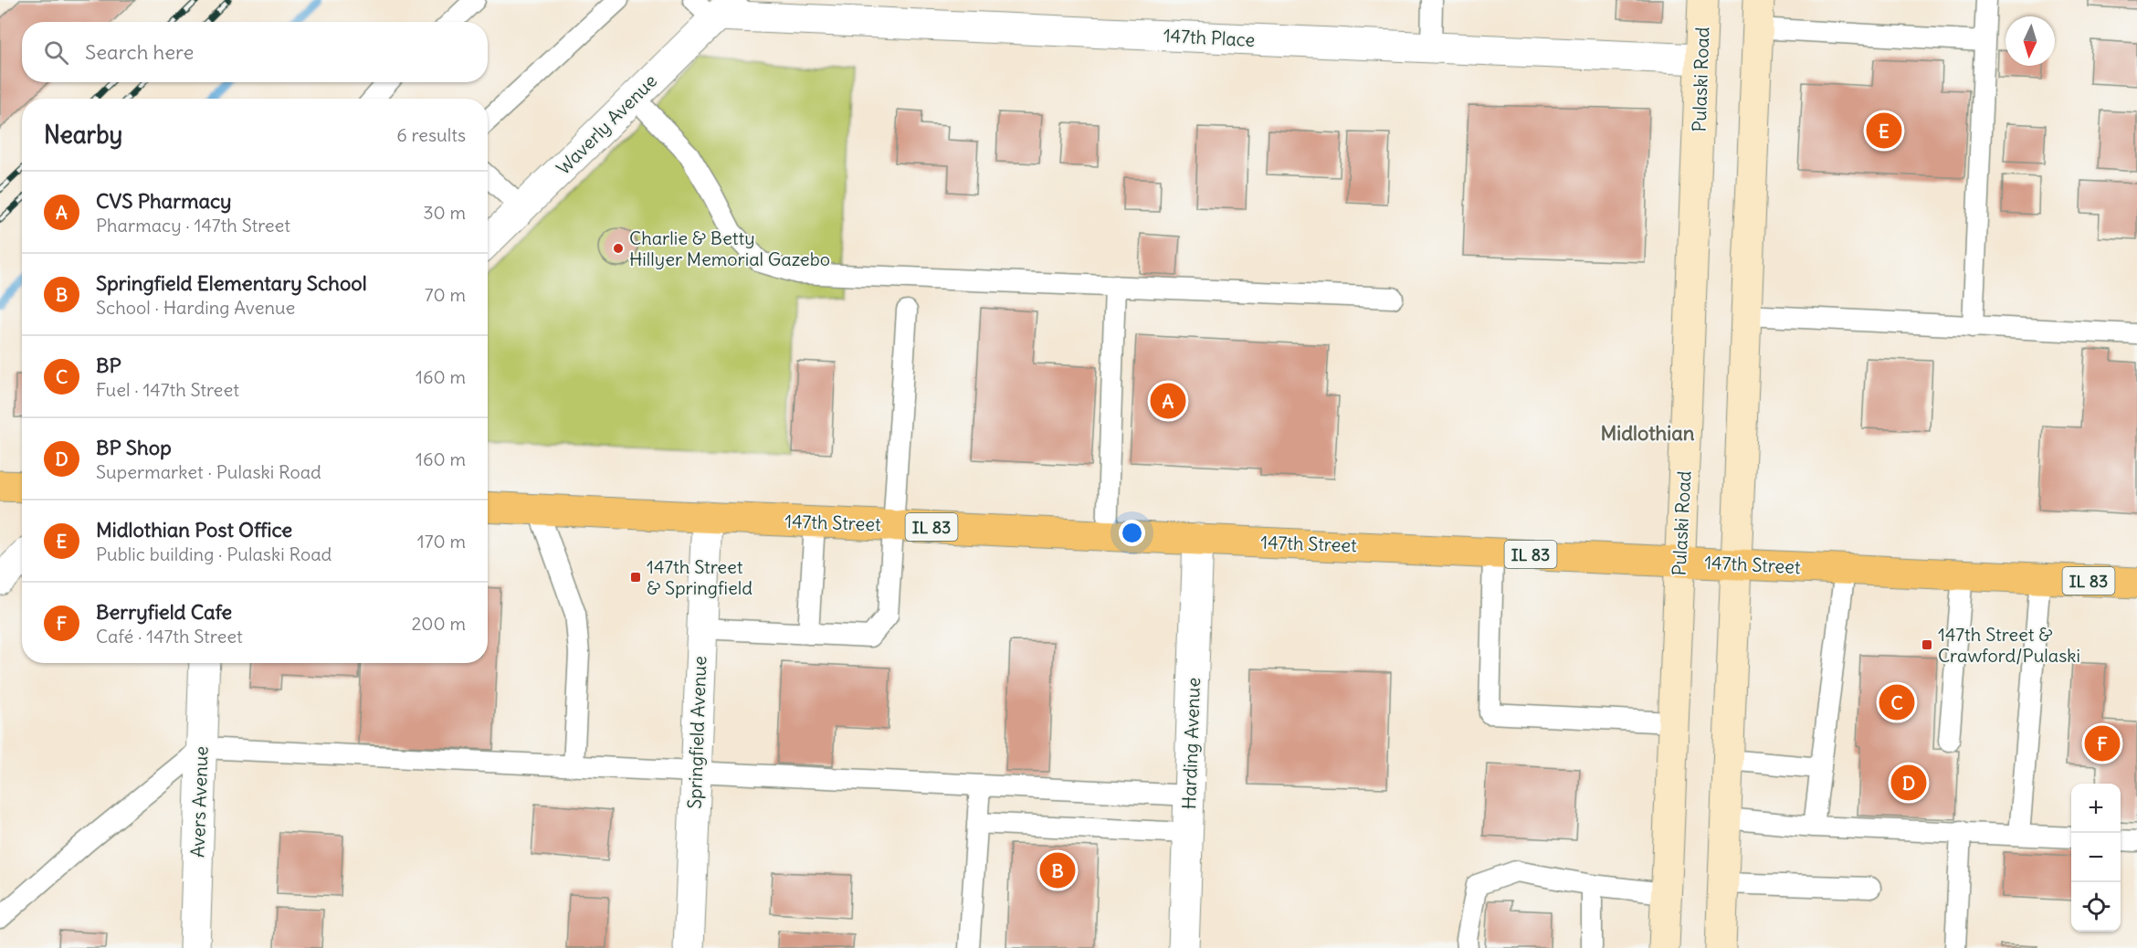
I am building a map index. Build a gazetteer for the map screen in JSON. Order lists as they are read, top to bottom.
{
  "streets": {
    "main road": ["Pulaski Road", "147th Street", "IL 83"],
    "street": [
      "147th Place",
      "Waverly Avenue",
      "Springfield Avenue",
      "Harding Avenue",
      "Avers Avenue"
    ]
  },
  "crossings": [
    ["147th Place", "Pulaski Road"],
    ["147th Place", "Waverly Avenue"],
    ["Pulaski Road", "147th Street"],
    ["147th Street", "Springfield Avenue"],
    ["147th Street", "Harding Avenue"]
  ],
  "districts": ["Midlothian"],
  "places": {
    "other": ["Charlie & Betty Hillyer Memorial Gazebo"],
    "transit": ["147th Street & Springfield", "147th Street & Crawford/Pulaski"]
  },
  "north": "bottom",
  "page": {
    "search": "Search here",
    "heading": ["Nearby", "6 results"],
    "pins": [
      "E",
      "A",
      "C",
      "F",
      "D",
      "B"
    ],
    "list": [
      {
        "mark": "A",
        "name": "CVS Pharmacy",
        "note": "Pharmacy · 147th Street",
        "value": "30 m"
      },
      {
        "mark": "B",
        "name": "Springfield Elementary School",
        "note": "School · Harding Avenue",
        "value": "70 m"
      },
      {
        "mark": "C",
        "name": "BP",
        "note": "Fuel · 147th Street",
        "value": "160 m"
      },
      {
        "mark": "D",
        "name": "BP Shop",
        "note": "Supermarket · Pulaski Road",
        "value": "160 m"
      },
      {
        "mark": "E",
        "name": "Midlothian Post Office",
        "note": "Public building · Pulaski Road",
        "value": "170 m"
      },
      {
        "mark": "F",
        "name": "Berryfield Cafe",
        "note": "Café · 147th Street",
        "value": "200 m"
      }
    ],
    "map_buttons": ["+", "−"]
  }
}
